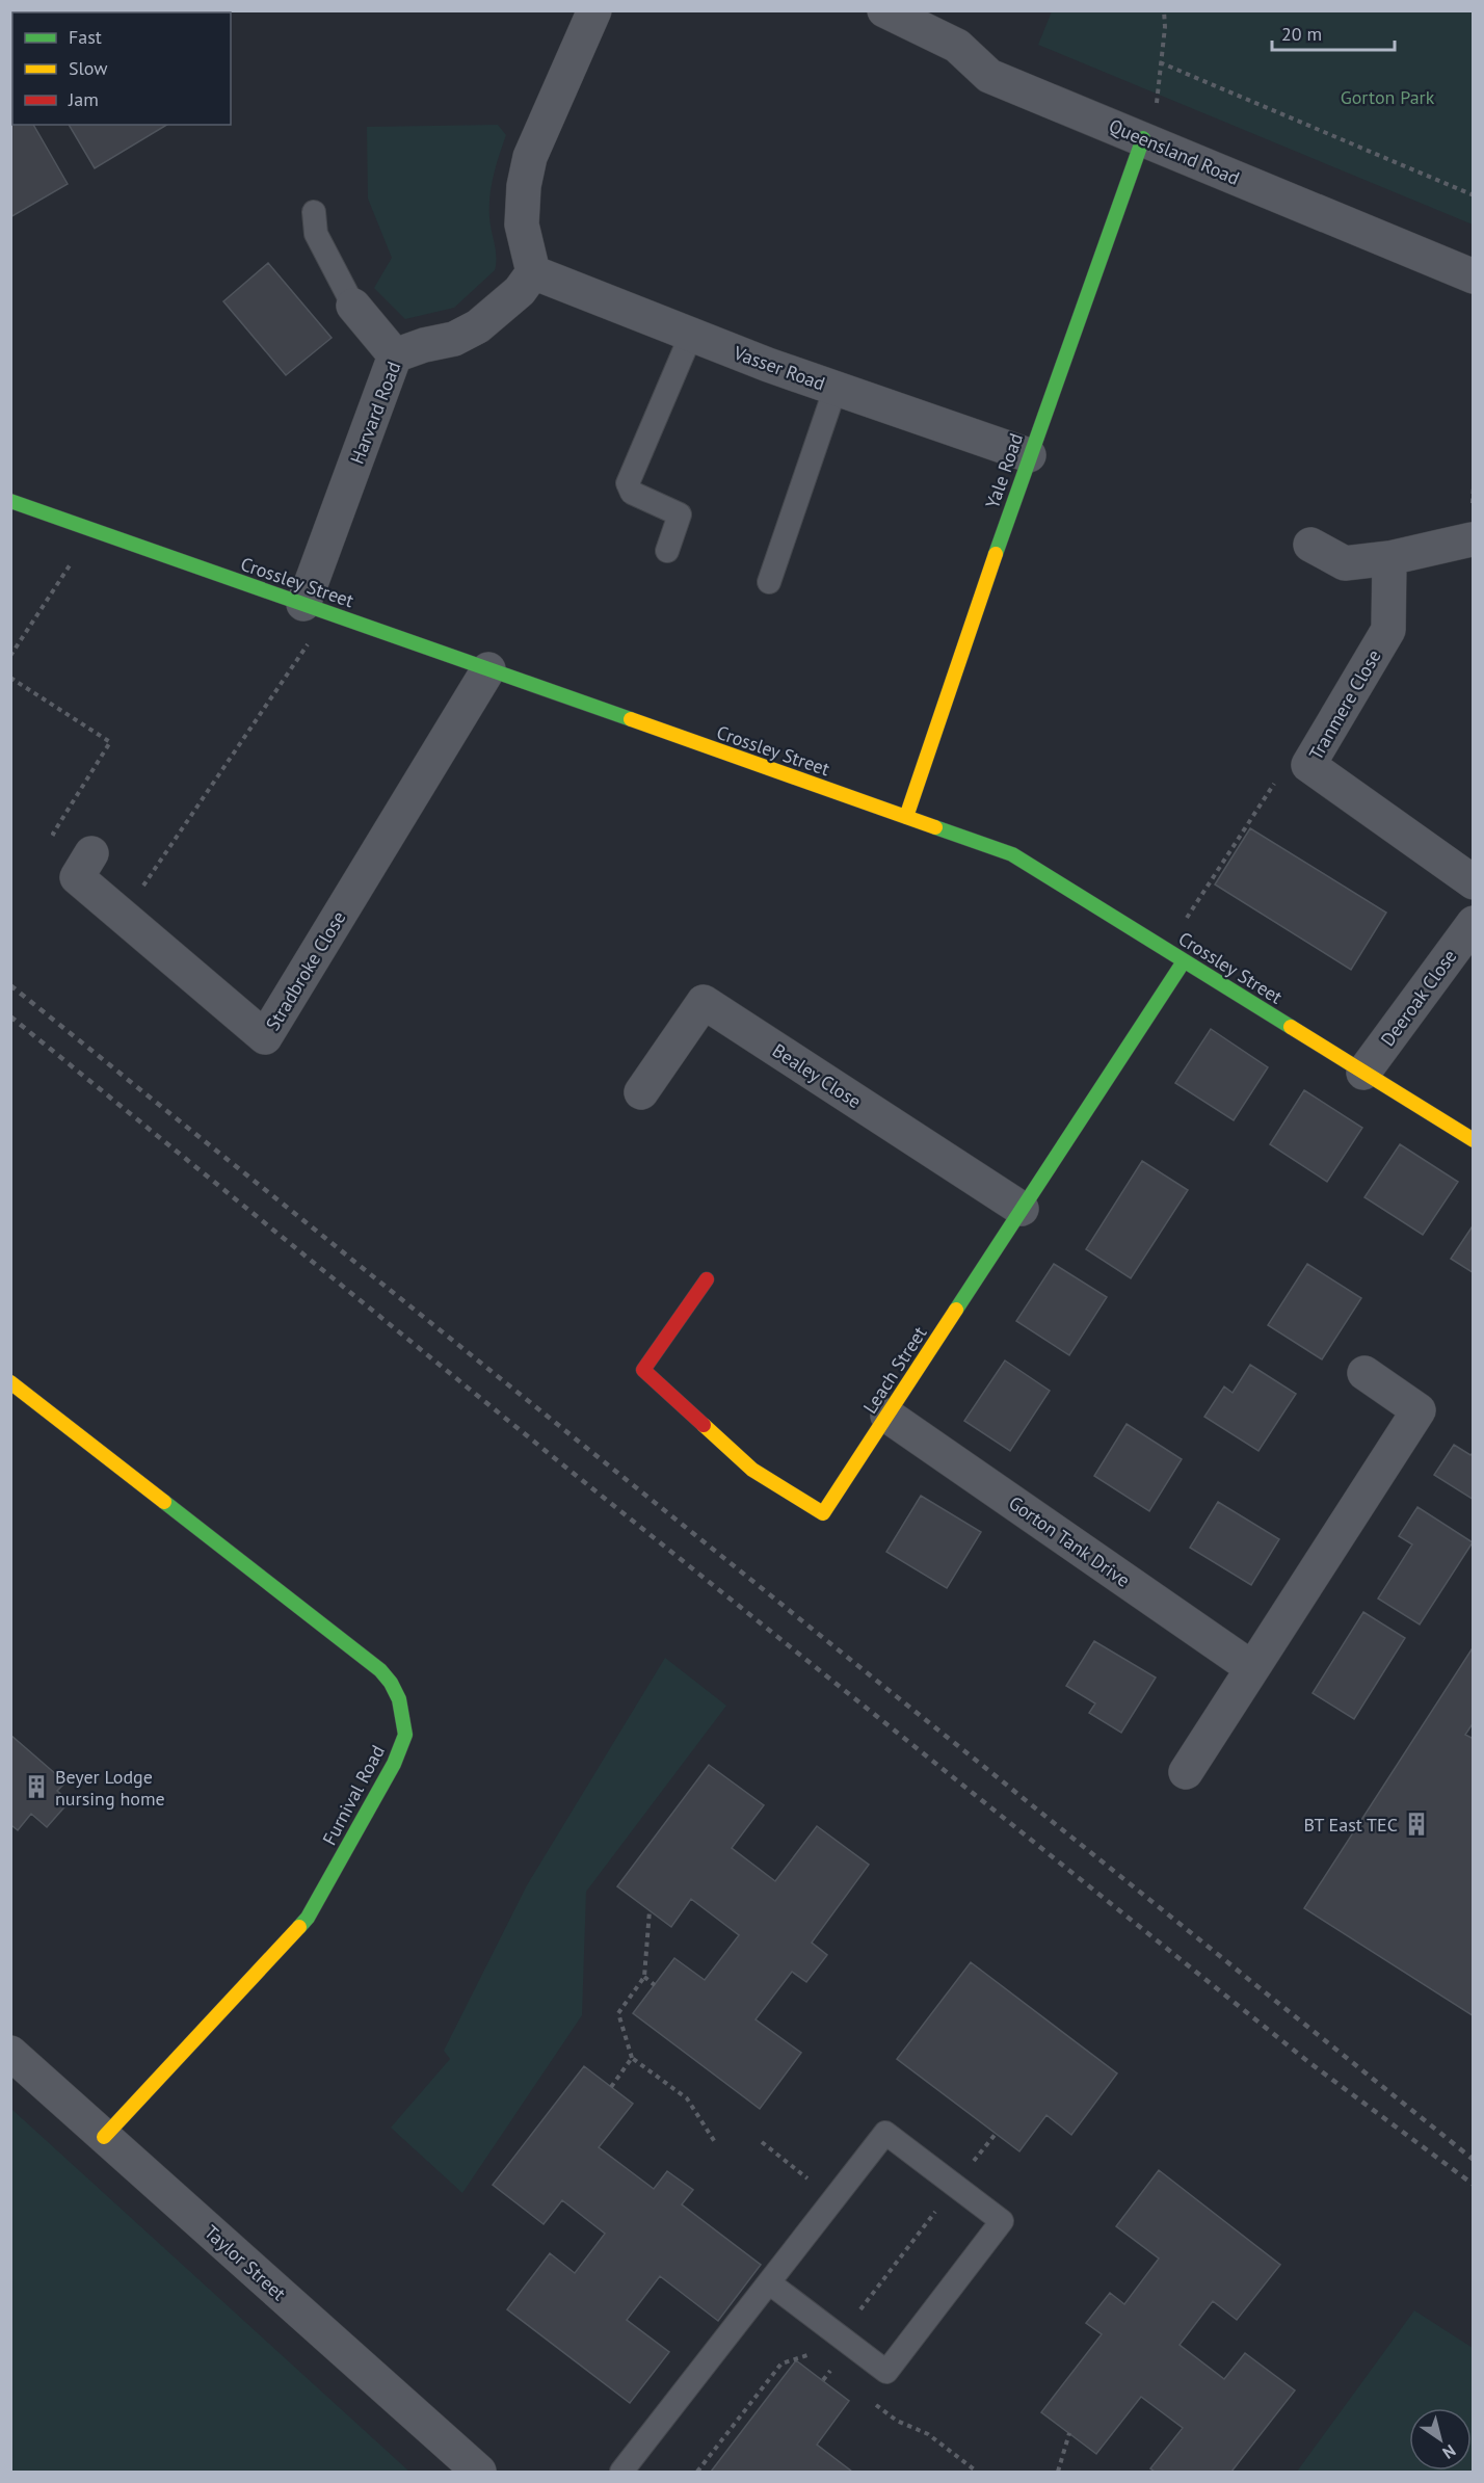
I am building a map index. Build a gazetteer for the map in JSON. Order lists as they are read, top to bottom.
{
  "streets": {
    "street": [
      "Queensland Road",
      "Vasser Road",
      "Harvard Road",
      "Yale Road",
      "Crossley Street",
      "Tranmere Close",
      "Stradbroke Close",
      "Deeroak Close",
      "Bealey Close",
      "Leach Street",
      "Gorton Tank Drive",
      "Furnival Road",
      "Taylor Street"
    ]
  },
  "crossings": [
    ["Queensland Road", "Yale Road"],
    ["Vasser Road", "Harvard Road"],
    ["Vasser Road", "Yale Road"],
    ["Harvard Road", "Crossley Street"],
    ["Yale Road", "Crossley Street"],
    ["Crossley Street", "Stradbroke Close"],
    ["Crossley Street", "Deeroak Close"],
    ["Crossley Street", "Leach Street"],
    ["Bealey Close", "Leach Street"],
    ["Leach Street", "Gorton Tank Drive"],
    ["Furnival Road", "Taylor Street"]
  ],
  "parks": ["Gorton Park"],
  "places": {
    "building": ["Beyer Lodge nursing home", "BT East TEC"]
  },
  "legend": ["Fast", "Slow", "Jam"],
  "scale_bar": "20 m",
  "north": "bottom right"
}
